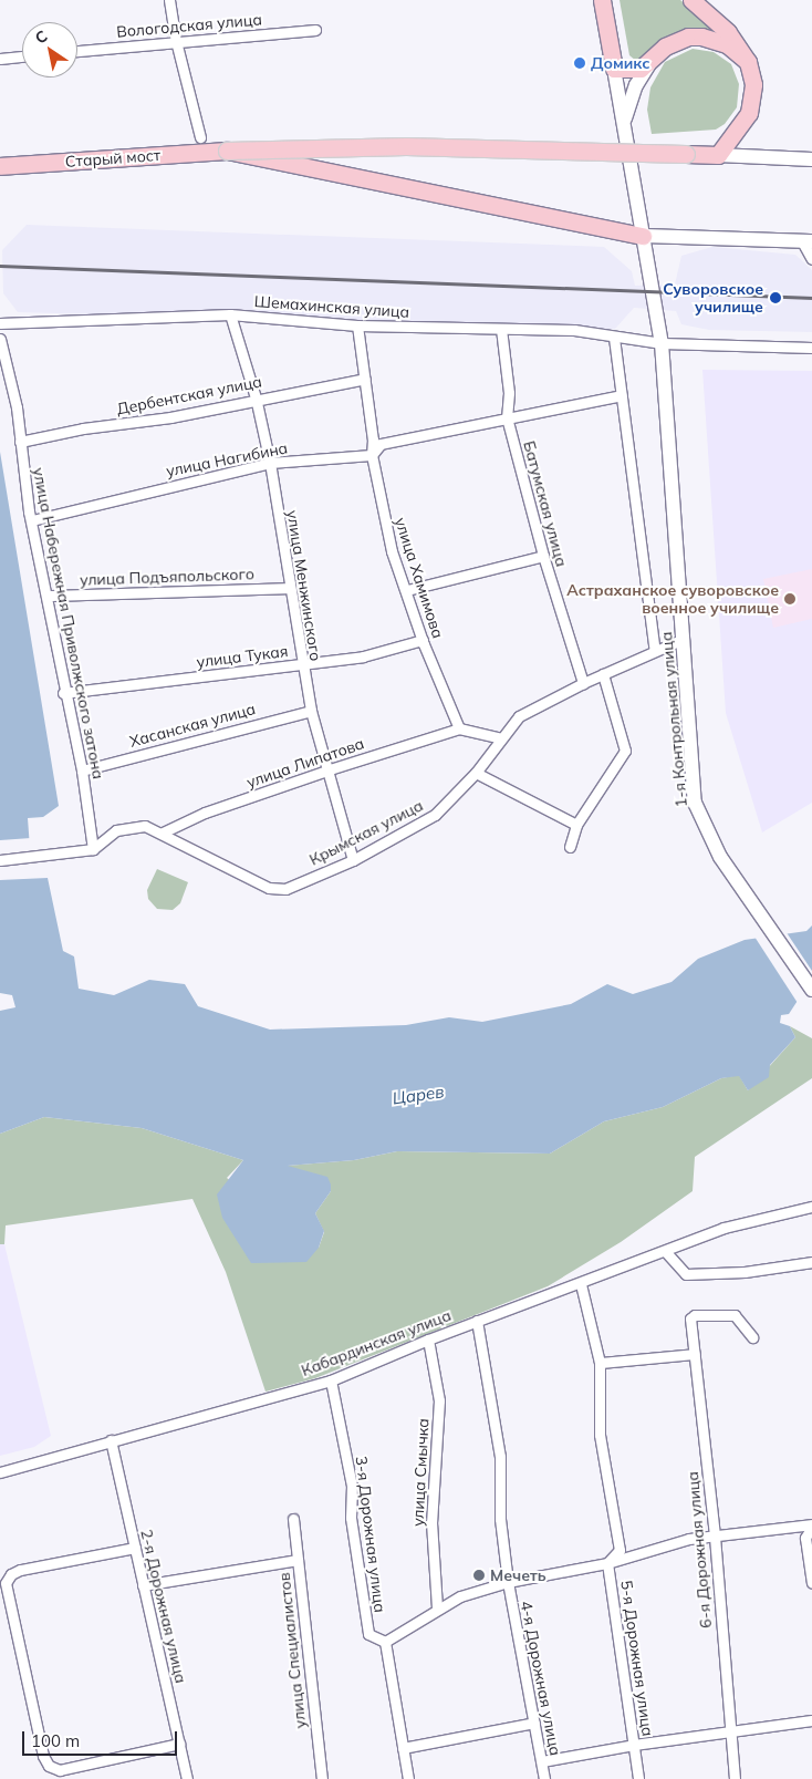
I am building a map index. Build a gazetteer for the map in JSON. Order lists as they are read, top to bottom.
{
  "streets": {
    "main road": ["Старый мост", "1-я Контрольная улица"],
    "street": [
      "Вологодская улица",
      "Шемахинская улица",
      "Дербентская улица",
      "улица Нагибина",
      "Батумская улица",
      "улица Подъяпольского",
      "улица Хамимова",
      "улица Менжинского",
      "улица Набережная Приволжского затона",
      "улица Тукая",
      "Хасанская улица",
      "улица Липатова",
      "Крымская улица",
      "Кабардинская улица",
      "улица Смычка",
      "3-я Дорожная улица",
      "6-я Дорожная улица",
      "2-я Дорожная улица",
      "улица Специалистов",
      "5-я Дорожная улица",
      "4-я Дорожная улица"
    ]
  },
  "crossings": [
    ["Шемахинская улица", "Батумская улица"],
    ["Шемахинская улица", "улица Хамимова"],
    ["Шемахинская улица", "улица Менжинского"],
    ["Шемахинская улица", "1-я Контрольная улица"],
    ["Дербентская улица", "улица Хамимова"],
    ["Дербентская улица", "улица Менжинского"],
    ["Дербентская улица", "улица Набережная Приволжского затона"],
    ["улица Нагибина", "Батумская улица"],
    ["улица Нагибина", "улица Хамимова"],
    ["улица Нагибина", "улица Менжинского"],
    ["улица Нагибина", "улица Набережная Приволжского затона"],
    ["Батумская улица", "Крымская улица"],
    ["улица Подъяпольского", "улица Менжинского"],
    ["улица Подъяпольского", "улица Набережная Приволжского затона"],
    ["улица Хамимова", "улица Тукая"],
    ["улица Хамимова", "улица Липатова"],
    ["улица Менжинского", "улица Тукая"],
    ["улица Менжинского", "Хасанская улица"],
    ["улица Менжинского", "улица Липатова"],
    ["улица Менжинского", "Крымская улица"],
    ["улица Набережная Приволжского затона", "улица Тукая"],
    ["улица Набережная Приволжского затона", "Хасанская улица"],
    ["улица Набережная Приволжского затона", "Крымская улица"],
    ["1-я Контрольная улица", "Крымская улица"],
    ["улица Липатова", "Крымская улица"],
    ["Кабардинская улица", "улица Смычка"],
    ["Кабардинская улица", "3-я Дорожная улица"],
    ["Кабардинская улица", "2-я Дорожная улица"],
    ["Кабардинская улица", "5-я Дорожная улица"],
    ["Кабардинская улица", "4-я Дорожная улица"]
  ],
  "water": ["Царев"],
  "places": [
    "Домикс",
    "Суворовское училище",
    "Астраханское суворовское военное училище",
    "Мечеть"
  ],
  "scale_bar": "100 m",
  "north": "top left"
}
